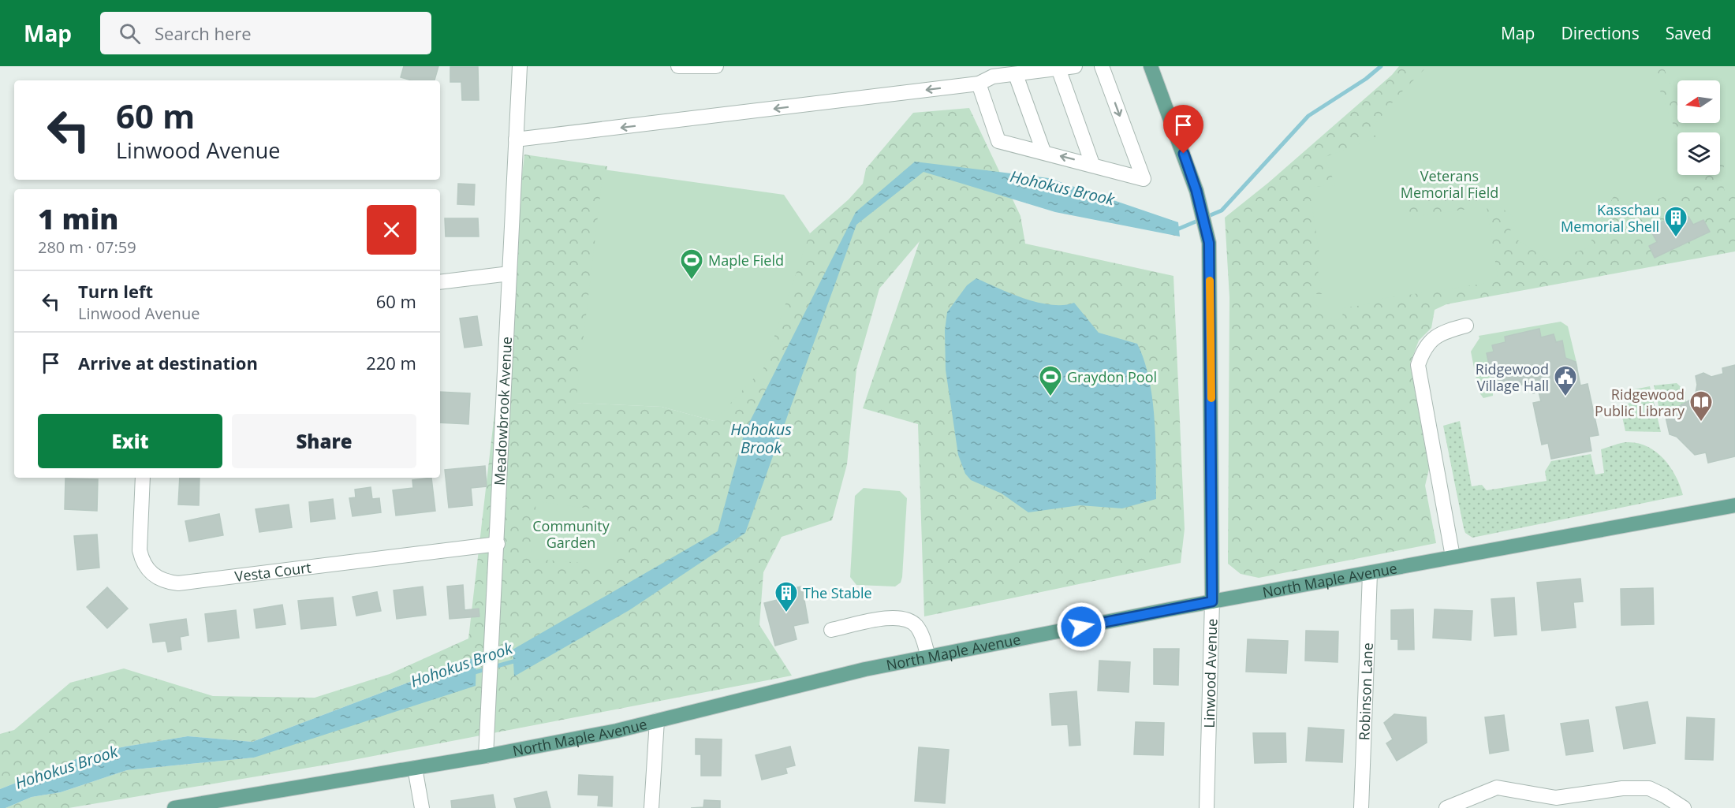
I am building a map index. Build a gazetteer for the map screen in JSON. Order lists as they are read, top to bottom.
{
  "streets": {
    "main road": ["North Maple Avenue", "Linwood Avenue"],
    "street": ["Meadowbrook Avenue", "Vesta Court", "Robinson Lane"]
  },
  "crossings": [
    ["Meadowbrook Avenue", "Vesta Court"],
    ["Meadowbrook Avenue", "North Maple Avenue"],
    ["North Maple Avenue", "Linwood Avenue"],
    ["North Maple Avenue", "Robinson Lane"]
  ],
  "water": ["Hohokus Brook"],
  "parks": ["Veterans Memorial Field", "Community Garden"],
  "places": {
    "building": ["Kasschau Memorial Shell", "The Stable"],
    "sports": ["Maple Field", "Graydon Pool"],
    "public building": ["Ridgewood Village Hall"],
    "library": ["Ridgewood Public Library"]
  },
  "north": "left",
  "page": {
    "header": "Map",
    "search": "Search here",
    "nav": ["Map", "Directions", "Saved"],
    "turn": ["60 m", "Linwood Avenue"],
    "heading": ["1 min", "280 m · 07:59"],
    "list": [
      {
        "name": "Turn left",
        "note": "Linwood Avenue",
        "value": "60 m"
      },
      {
        "name": "Arrive at destination",
        "value": "220 m"
      }
    ],
    "buttons": ["Exit", "Share"]
  }
}
